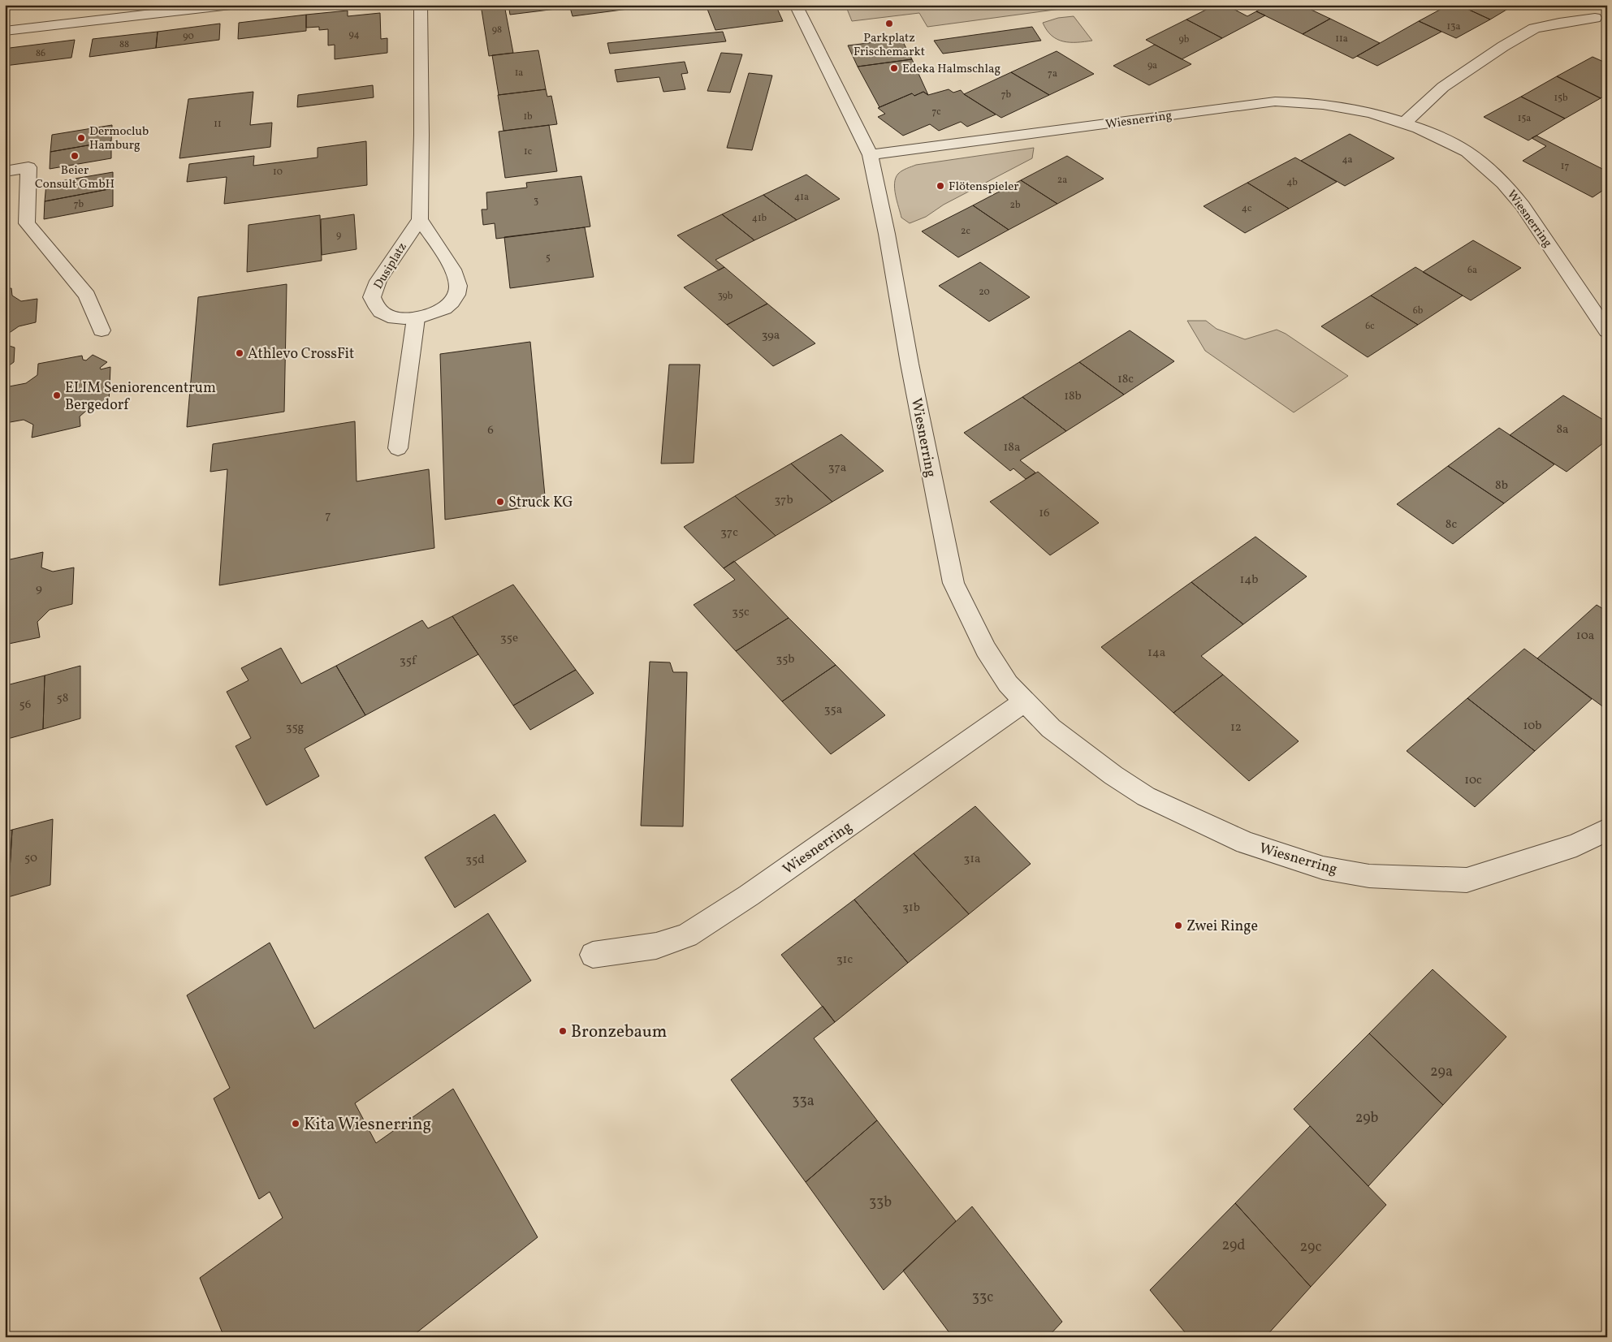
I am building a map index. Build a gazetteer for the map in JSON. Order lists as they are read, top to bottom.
{
  "streets": {
    "street": ["Wiesnerring", "Dusiplatz"]
  },
  "places": [
    "Parkplatz Frischemarkt",
    "Edeka Halmschlag",
    "Dermoclub Hamburg",
    "Beier Consult GmbH",
    "Flötenspieler",
    "Athlevo CrossFit",
    "ELIM Seniorencentrum Bergedorf",
    "Struck KG",
    "Zwei Ringe",
    "Bronzebaum",
    "Kita Wiesnerring"
  ],
  "house_numbers": [
    "13a",
    "98",
    "94",
    "90",
    "11a",
    "9b",
    "88",
    "86",
    "9a",
    "1a",
    "7a",
    "7b",
    "15b",
    "7c",
    "1b",
    "15a",
    "11",
    "1c",
    "4a",
    "17",
    "10",
    "2a",
    "4b",
    "41a",
    "3",
    "7b",
    "2b",
    "4c",
    "41b",
    "2c",
    "9",
    "5",
    "6a",
    "20",
    "39b",
    "6b",
    "6c",
    "39a",
    "18c",
    "18b",
    "8a",
    "6",
    "18a",
    "37a",
    "8b",
    "37b",
    "16",
    "7",
    "8c",
    "37c",
    "14b",
    "9",
    "35c",
    "10a",
    "35e",
    "14a",
    "35b",
    "35f",
    "58",
    "56",
    "35a",
    "10b",
    "35g",
    "12",
    "10c",
    "50",
    "31a",
    "35d",
    "31b",
    "31c",
    "29a",
    "33a",
    "29b",
    "33b",
    "29d",
    "29c",
    "33c"
  ]
}
